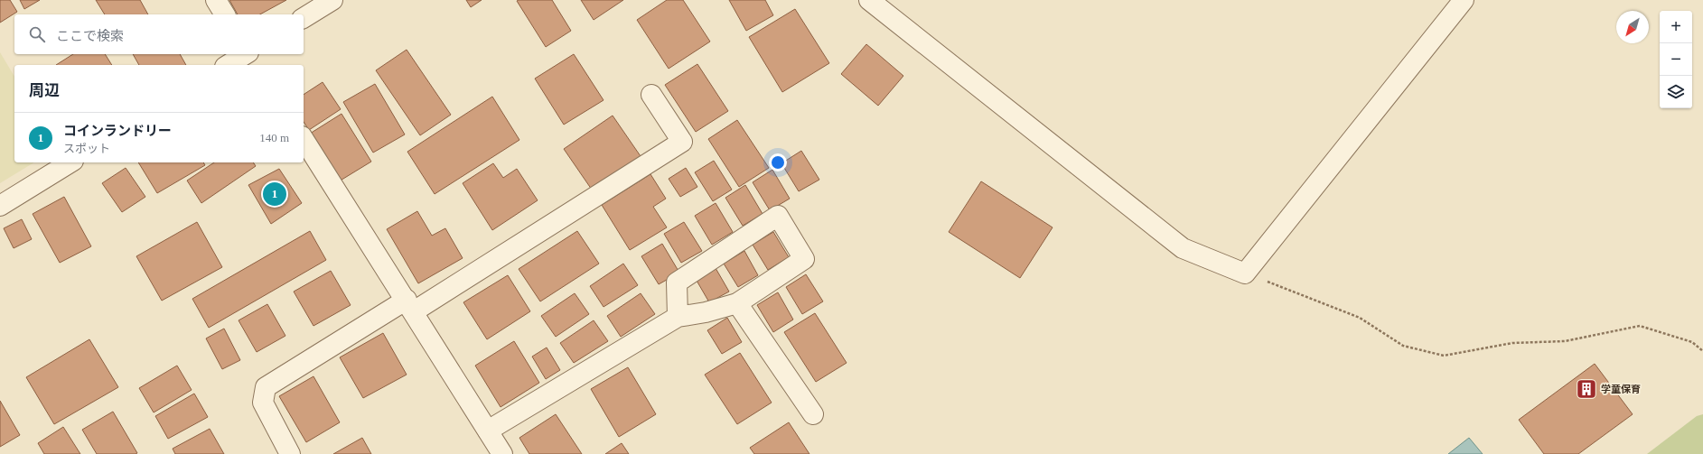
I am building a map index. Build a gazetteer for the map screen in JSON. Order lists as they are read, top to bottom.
{
  "places": {
    "building": ["学童保育"]
  },
  "north": "bottom left",
  "page": {
    "map_buttons": ["+", "−"],
    "search": "ここで検索",
    "heading": "周辺",
    "list": [
      {
        "mark": "1",
        "name": "コインランドリー",
        "note": "スポット",
        "value": "140 m"
      }
    ],
    "pins": "1"
  }
}
